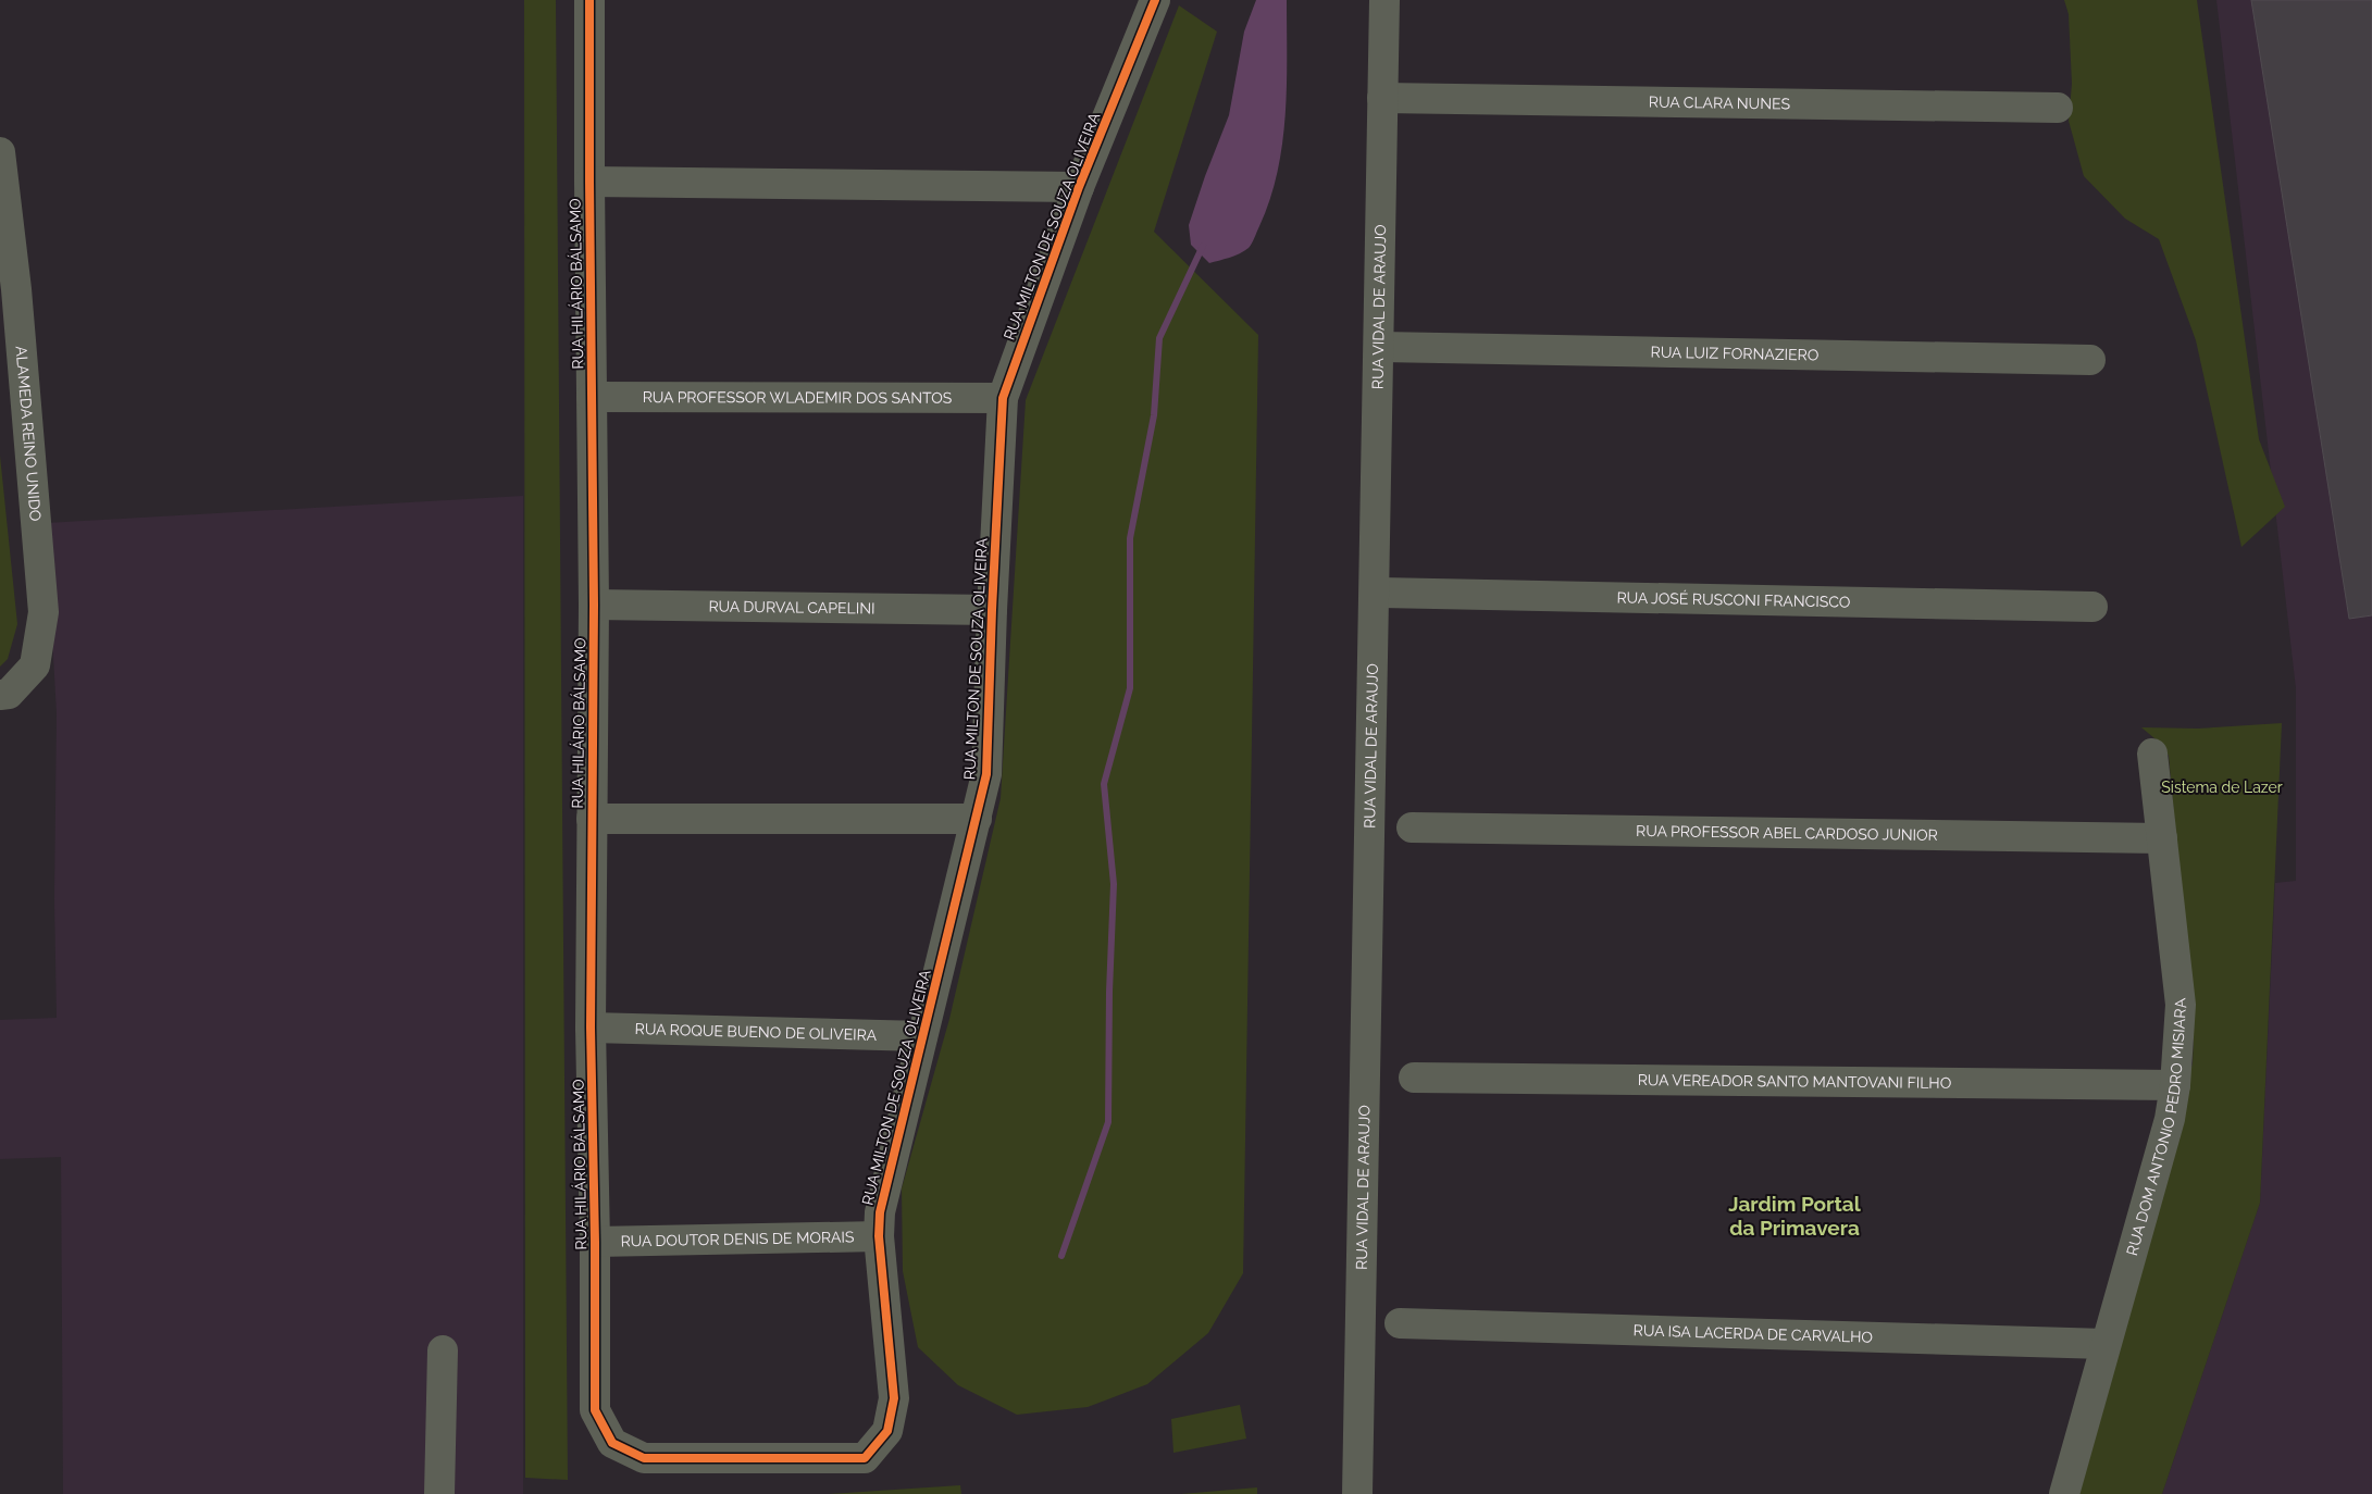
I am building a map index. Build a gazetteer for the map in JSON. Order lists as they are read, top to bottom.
{
  "streets": {
    "street": [
      "RUA CLARA NUNES",
      "RUA MILTON DE SOUZA OLIVEIRA",
      "RUA HILÁRIO BÁLSAMO",
      "RUA VIDAL DE ARAUJO",
      "RUA LUIZ FORNAZIERO",
      "RUA PROFESSOR WLADEMIR DOS SANTOS",
      "ALAMEDA REINO UNIDO",
      "RUA JOSÉ RUSCONI FRANCISCO",
      "RUA DURVAL CAPELINI",
      "RUA PROFESSOR ABEL CARDOSO JUNIOR",
      "RUA ROQUE BUENO DE OLIVEIRA",
      "RUA VEREADOR SANTO MANTOVANI FILHO",
      "RUA DOM ANTONIO PEDRO MISIARA",
      "RUA DOUTOR DENIS DE MORAIS",
      "RUA ISA LACERDA DE CARVALHO"
    ]
  },
  "crossings": [
    ["RUA CLARA NUNES", "RUA VIDAL DE ARAUJO"],
    ["RUA MILTON DE SOUZA OLIVEIRA", "RUA HILÁRIO BÁLSAMO"],
    ["RUA MILTON DE SOUZA OLIVEIRA", "RUA PROFESSOR WLADEMIR DOS SANTOS"],
    ["RUA MILTON DE SOUZA OLIVEIRA", "RUA DURVAL CAPELINI"],
    ["RUA MILTON DE SOUZA OLIVEIRA", "RUA ROQUE BUENO DE OLIVEIRA"],
    ["RUA MILTON DE SOUZA OLIVEIRA", "RUA DOUTOR DENIS DE MORAIS"],
    ["RUA HILÁRIO BÁLSAMO", "RUA PROFESSOR WLADEMIR DOS SANTOS"],
    ["RUA HILÁRIO BÁLSAMO", "RUA DURVAL CAPELINI"],
    ["RUA HILÁRIO BÁLSAMO", "RUA ROQUE BUENO DE OLIVEIRA"],
    ["RUA HILÁRIO BÁLSAMO", "RUA DOUTOR DENIS DE MORAIS"],
    ["RUA VIDAL DE ARAUJO", "RUA LUIZ FORNAZIERO"],
    ["RUA VIDAL DE ARAUJO", "RUA JOSÉ RUSCONI FRANCISCO"],
    ["RUA PROFESSOR ABEL CARDOSO JUNIOR", "RUA DOM ANTONIO PEDRO MISIARA"],
    ["RUA VEREADOR SANTO MANTOVANI FILHO", "RUA DOM ANTONIO PEDRO MISIARA"],
    ["RUA DOM ANTONIO PEDRO MISIARA", "RUA ISA LACERDA DE CARVALHO"]
  ],
  "districts": ["Jardim Portal da Primavera"],
  "parks": ["Sistema de Lazer"]
}
